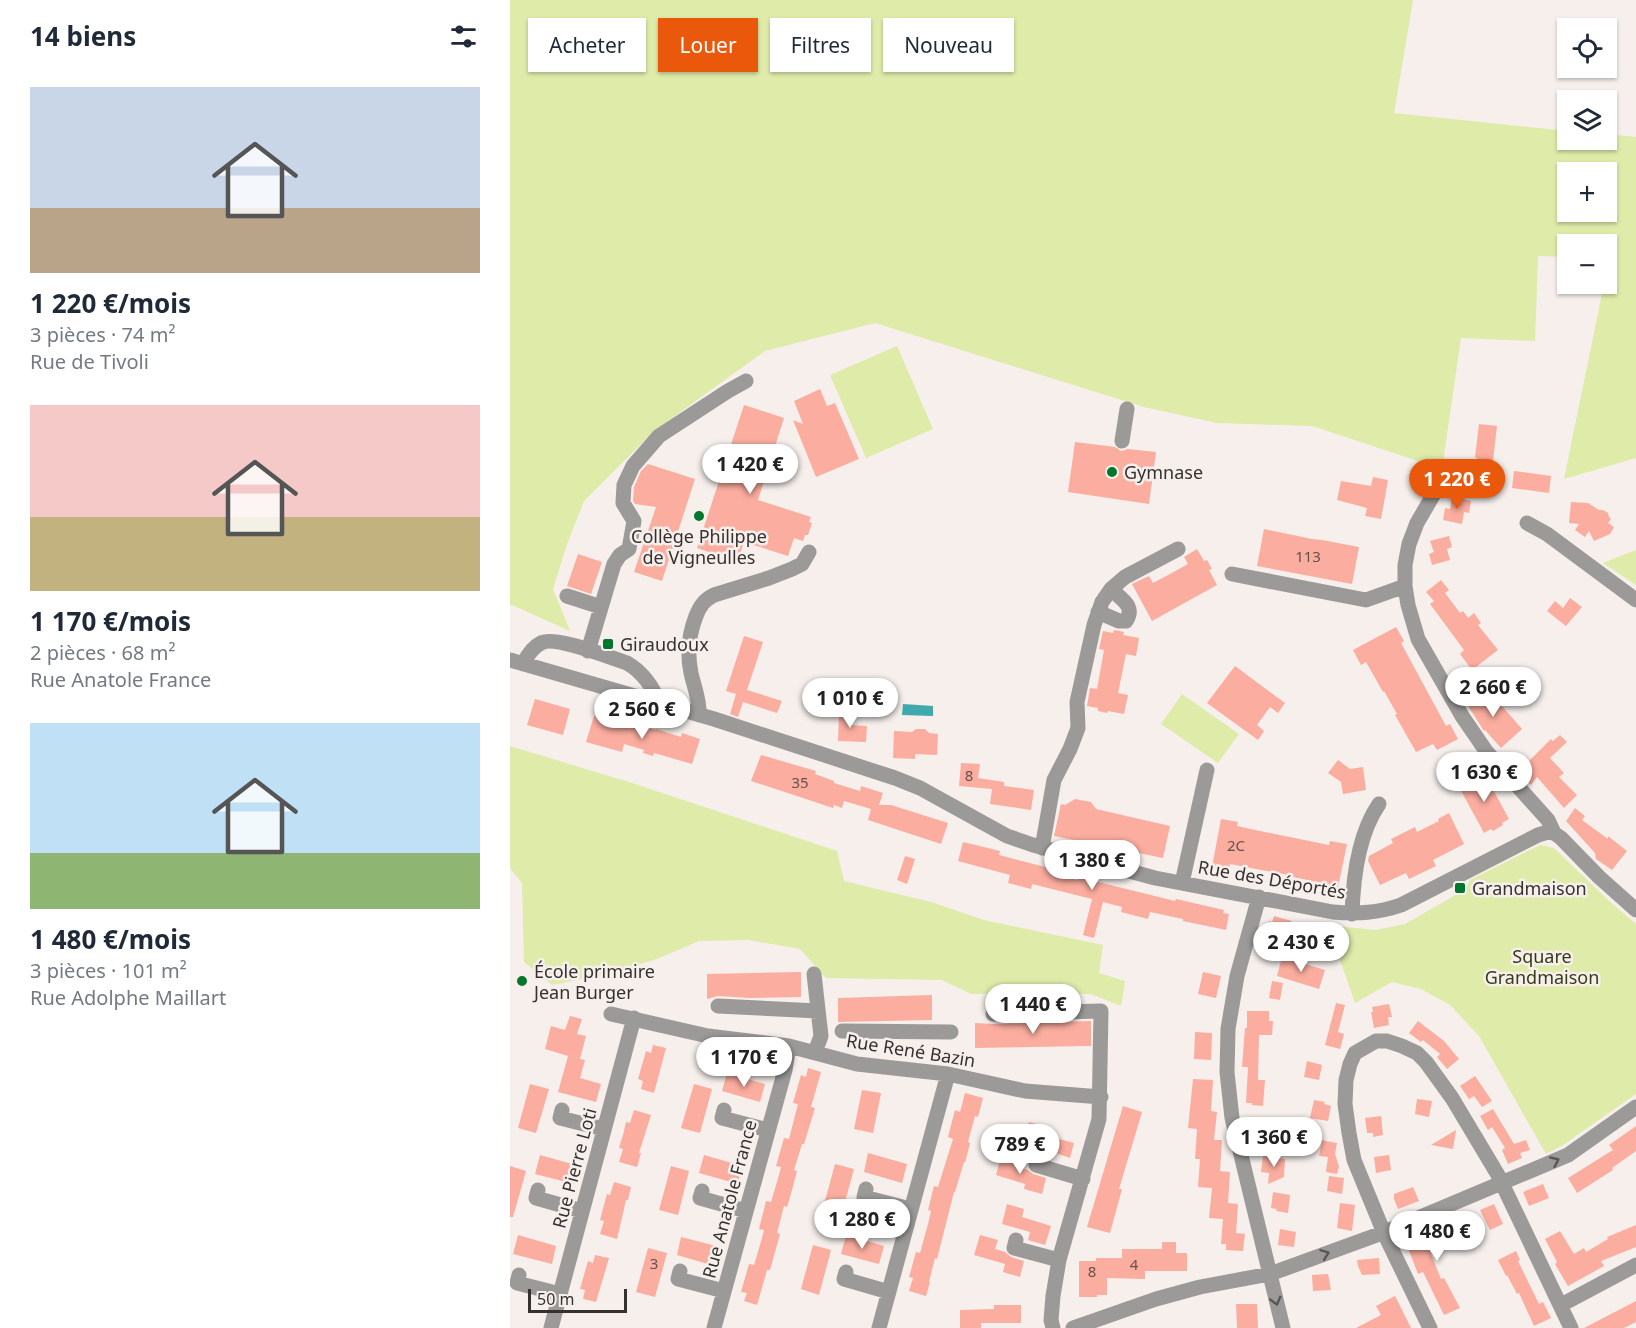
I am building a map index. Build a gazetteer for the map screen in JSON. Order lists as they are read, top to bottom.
{
  "streets": {
    "street": [
      "Rue des Déportés",
      "Rue René Bazin",
      "Rue Pierre Loti",
      "Rue Anatole France"
    ]
  },
  "crossings": [
    ["Rue René Bazin", "Rue Pierre Loti"],
    ["Rue René Bazin", "Rue Anatole France"]
  ],
  "parks": ["Square Grandmaison"],
  "places": {
    "other": ["Gymnase", "Collège Philippe de Vigneulles", "École primaire Jean Burger"],
    "transit": ["Giraudoux", "Grandmaison"]
  },
  "house_numbers": [
    "113",
    "8",
    "35",
    "2C",
    "3",
    "4",
    "8"
  ],
  "scale_bar": "50 m",
  "page": {
    "heading": "14 biens",
    "map_buttons": ["+", "−"],
    "chip": [
      "Acheter",
      "Louer",
      "Filtres",
      "Nouveau"
    ],
    "list": [
      {
        "name": "1 220 €/mois",
        "note": "3 pièces · 74 m² · Rue de Tivoli"
      },
      {
        "name": "1 170 €/mois",
        "note": "2 pièces · 68 m² · Rue Anatole France"
      },
      {
        "name": "1 480 €/mois",
        "note": "3 pièces · 101 m² · Rue Adolphe Maillart"
      }
    ],
    "price": [
      "1 420 €",
      "1 220 €",
      "2 660 €",
      "1 010 €",
      "2 560 €",
      "1 630 €",
      "1 380 €",
      "2 430 €",
      "1 440 €",
      "1 170 €",
      "1 360 €",
      "789 €",
      "1 280 €",
      "1 480 €"
    ],
    "scale": "50 m"
  }
}
